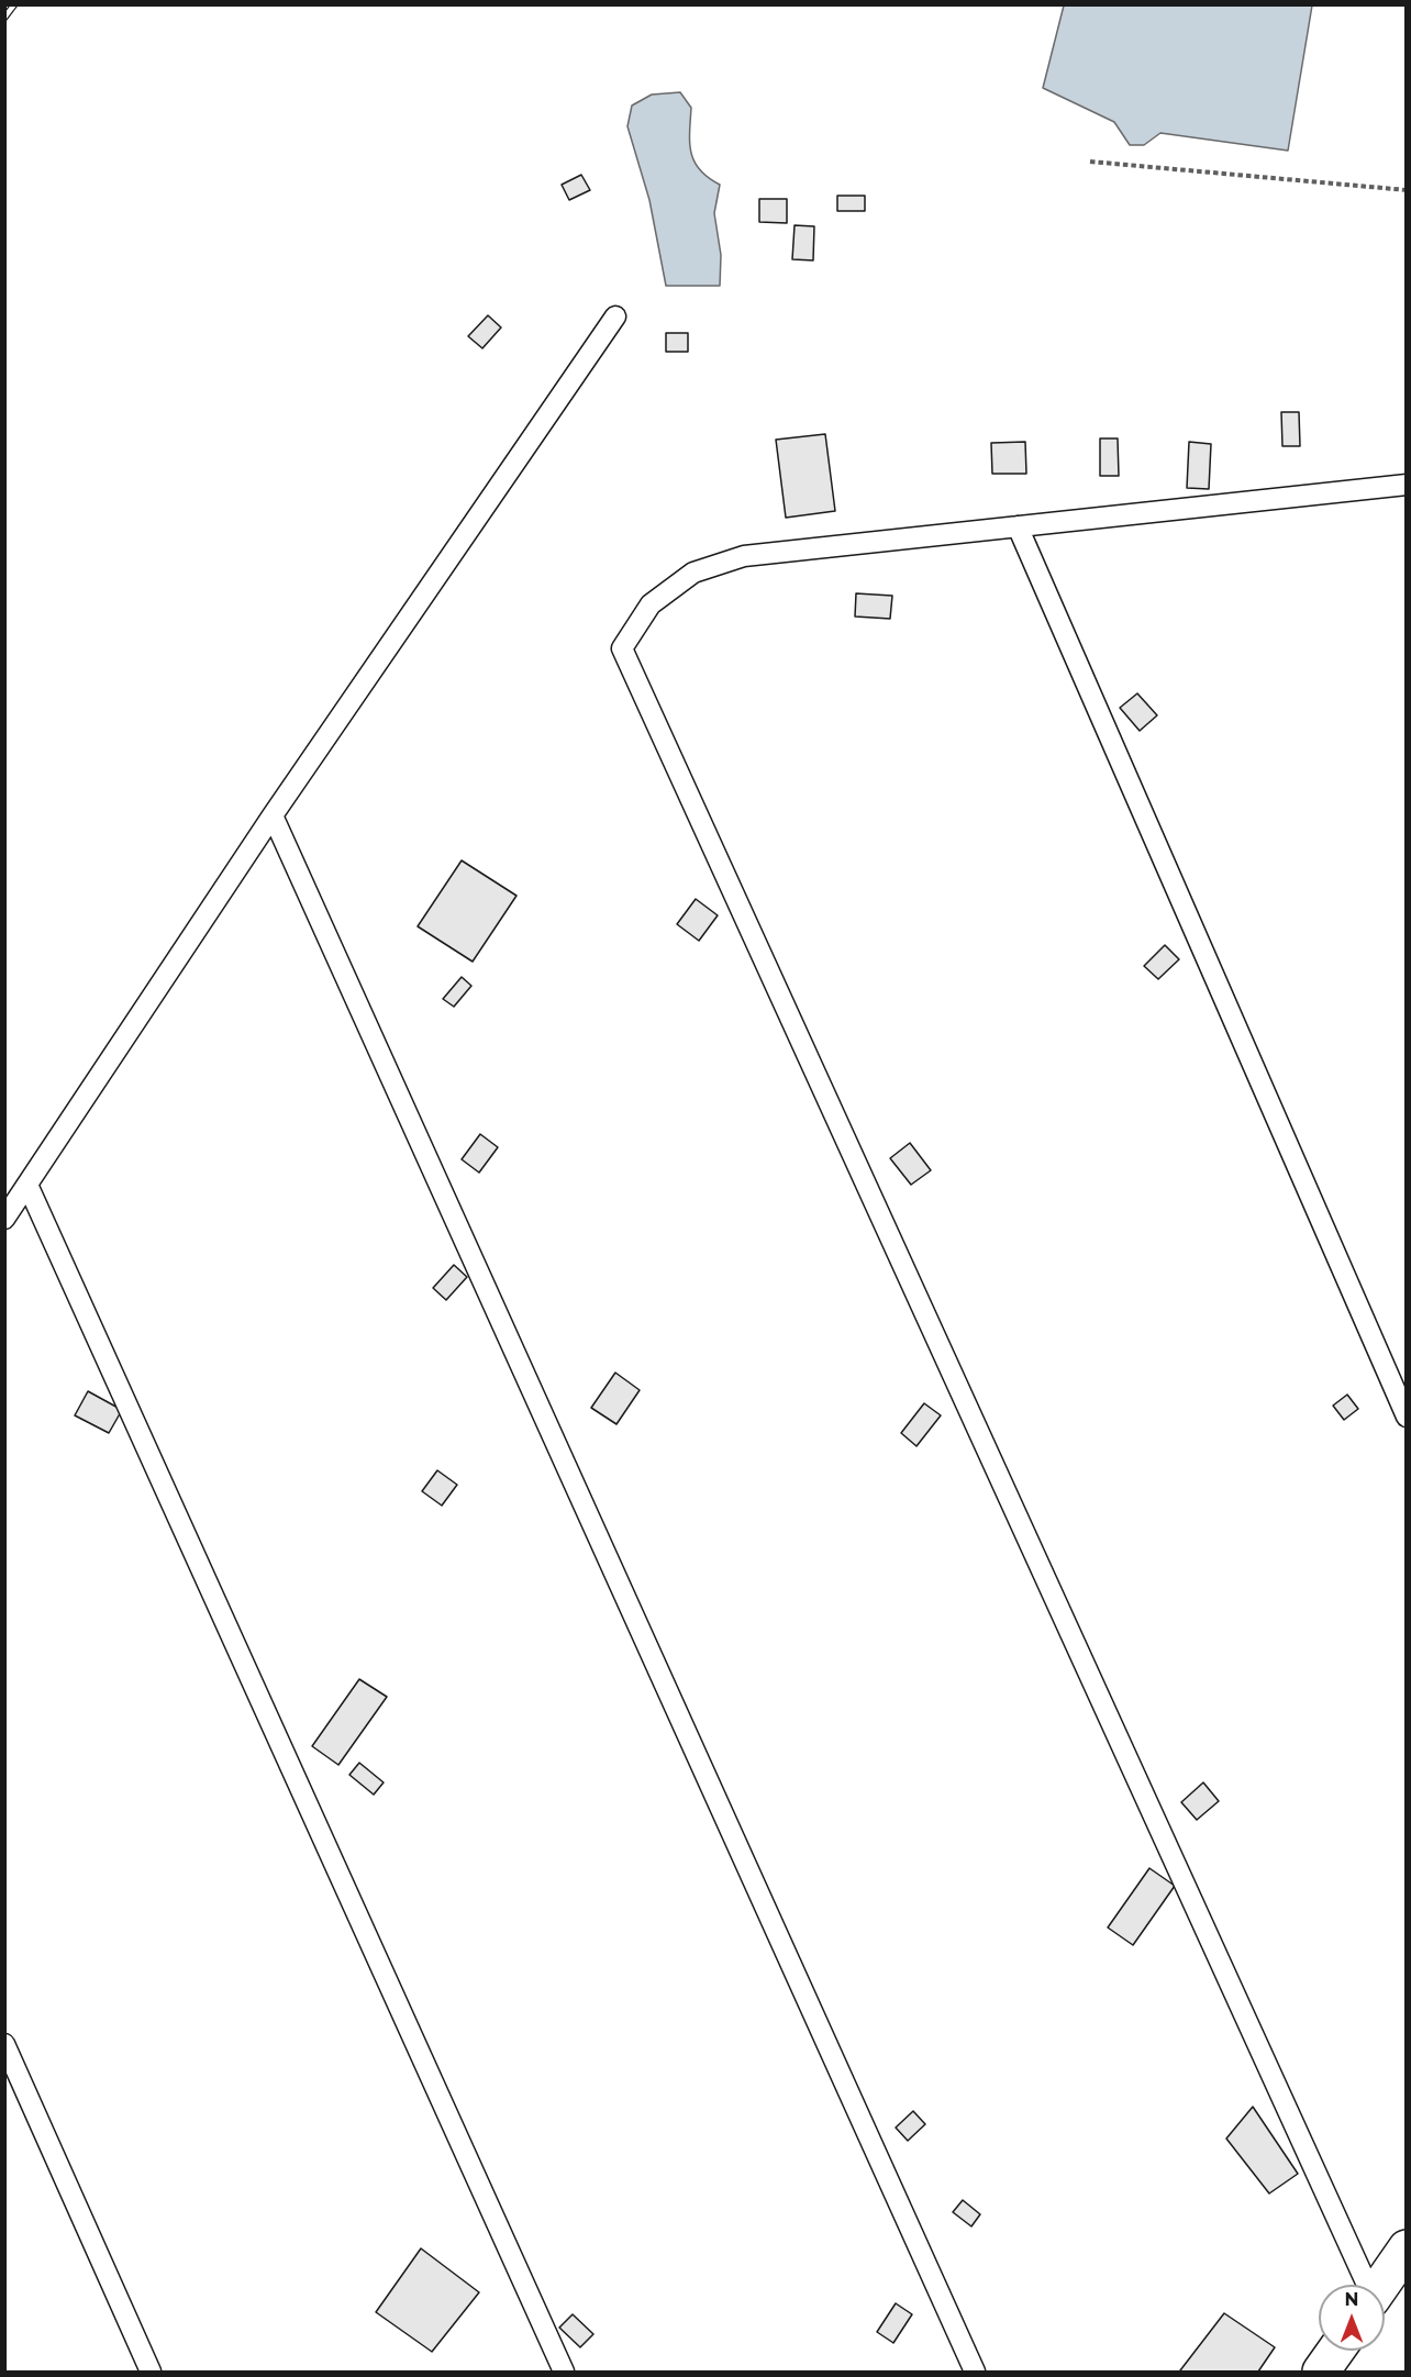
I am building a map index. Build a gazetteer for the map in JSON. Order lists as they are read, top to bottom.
{
  "north": "top"
}
